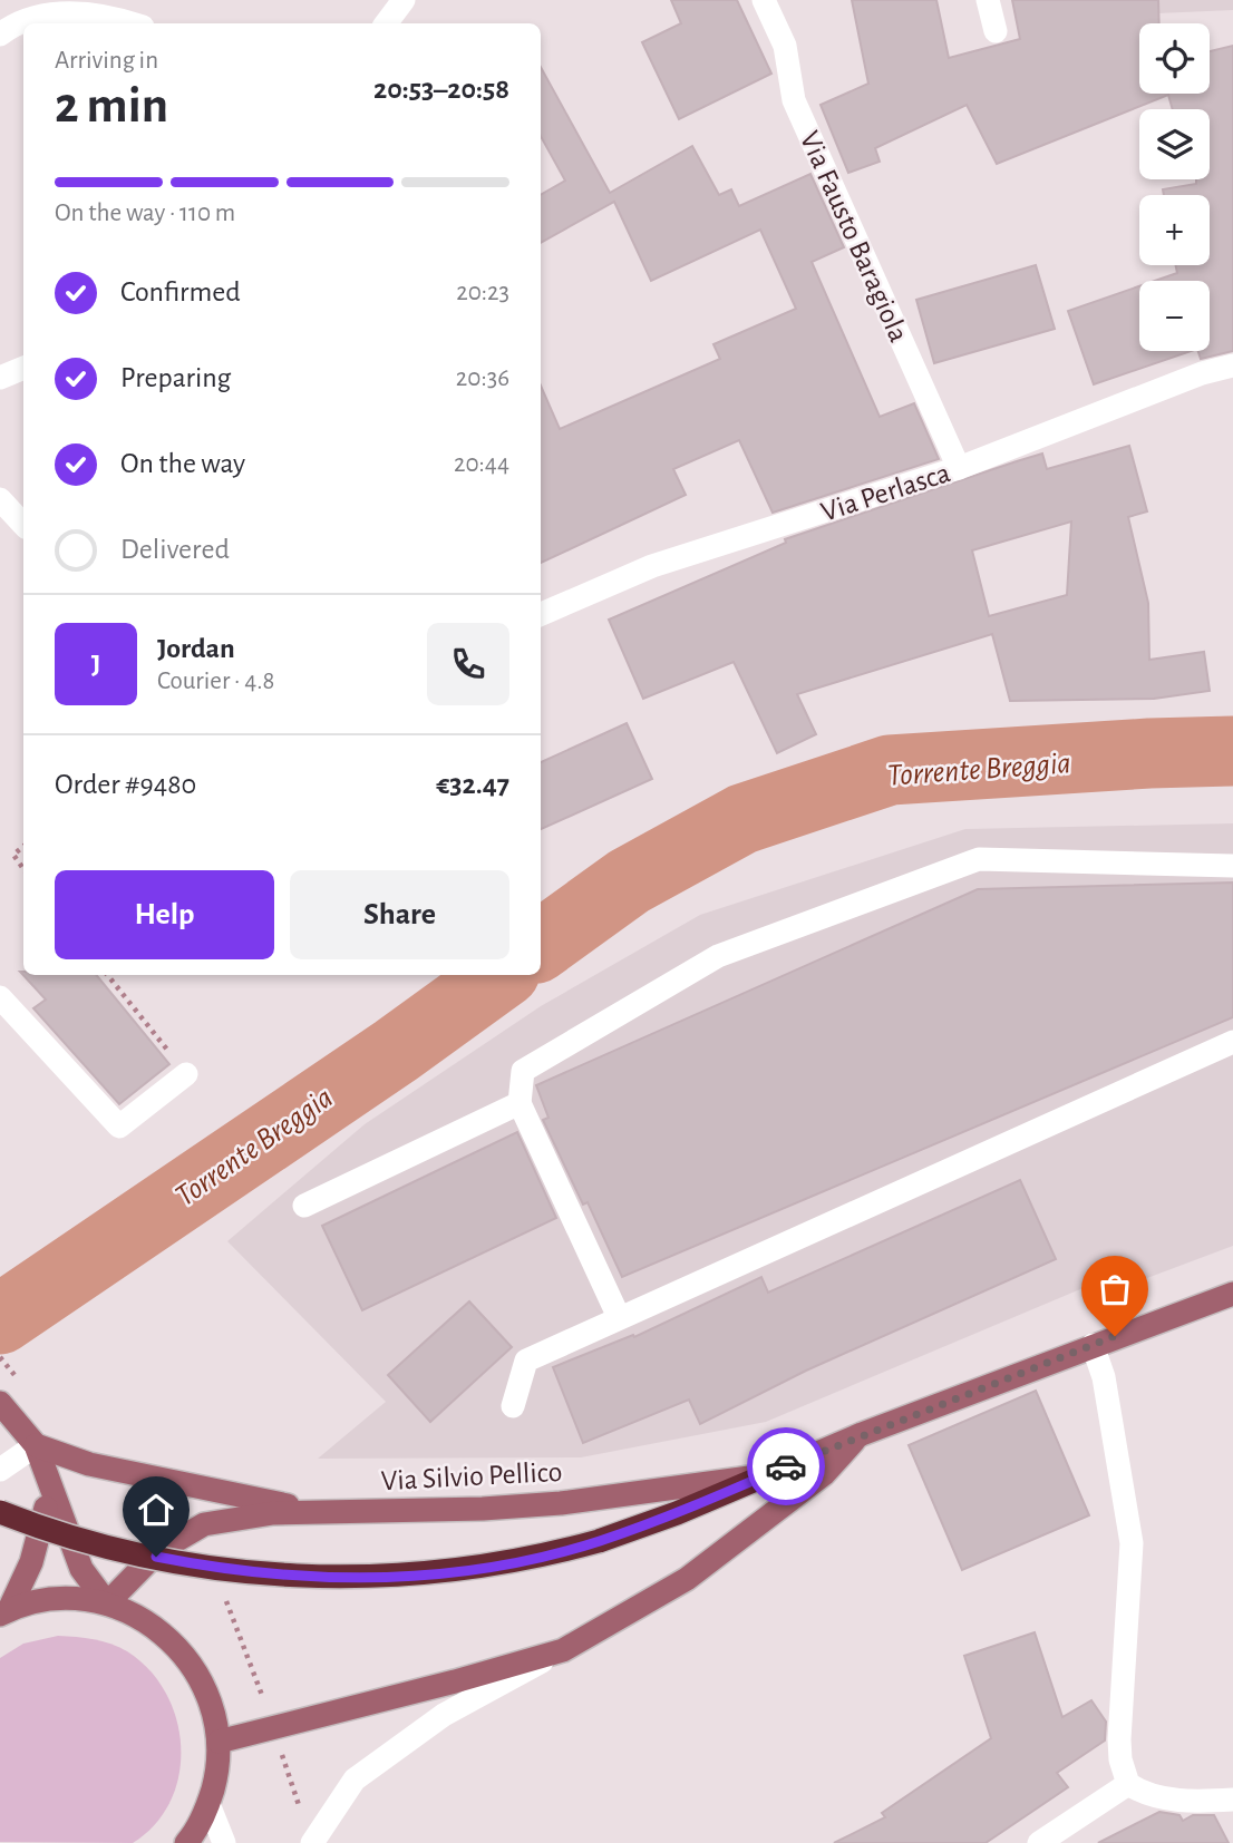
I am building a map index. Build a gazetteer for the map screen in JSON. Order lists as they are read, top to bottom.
{
  "streets": {
    "main road": ["Via Silvio Pellico"],
    "street": ["Via Fausto Baragiola", "Via Perlasca"]
  },
  "crossings": [
    ["Via Fausto Baragiola", "Via Perlasca"]
  ],
  "water": ["Torrente Breggia"],
  "page": {
    "map_buttons": ["+", "−"],
    "heading": ["2 min", "Arriving in", "20:53–20:58"],
    "panel": [
      "Jordan",
      "Courier · 4.8",
      "Order #9480",
      "€32.47"
    ],
    "bar": "On the way · 110 m",
    "list": [
      ["Confirmed", "20:23"],
      ["Preparing", "20:36"],
      ["On the way", "20:44"],
      "Delivered"
    ],
    "round": "J",
    "buttons": ["Help", "Share"]
  }
}
